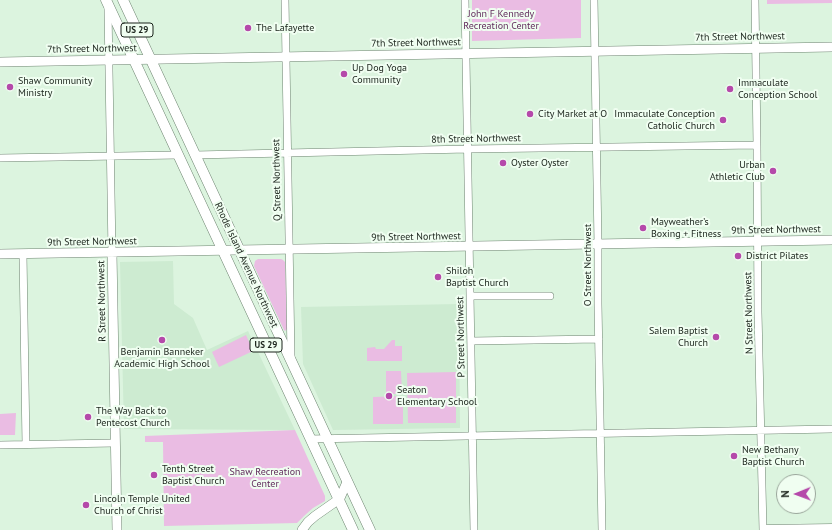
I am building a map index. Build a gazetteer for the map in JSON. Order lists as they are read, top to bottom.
{
  "streets": {
    "highway": ["US 29", "Rhode Island Avenue Northwest"],
    "main road": ["7th Street Northwest", "9th Street Northwest", "R Street Northwest"],
    "street": [
      "8th Street Northwest",
      "Q Street Northwest",
      "O Street Northwest",
      "N Street Northwest",
      "P Street Northwest"
    ]
  },
  "crossings": [
    ["7th Street Northwest", "Q Street Northwest"],
    ["7th Street Northwest", "Rhode Island Avenue Northwest"],
    ["7th Street Northwest", "O Street Northwest"],
    ["7th Street Northwest", "R Street Northwest"],
    ["7th Street Northwest", "N Street Northwest"],
    ["7th Street Northwest", "P Street Northwest"],
    ["8th Street Northwest", "Q Street Northwest"],
    ["8th Street Northwest", "Rhode Island Avenue Northwest"],
    ["8th Street Northwest", "O Street Northwest"],
    ["8th Street Northwest", "N Street Northwest"],
    ["8th Street Northwest", "P Street Northwest"],
    ["Q Street Northwest", "9th Street Northwest"],
    ["Q Street Northwest", "Rhode Island Avenue Northwest"],
    ["9th Street Northwest", "Rhode Island Avenue Northwest"],
    ["9th Street Northwest", "O Street Northwest"],
    ["9th Street Northwest", "R Street Northwest"],
    ["9th Street Northwest", "N Street Northwest"],
    ["9th Street Northwest", "P Street Northwest"],
    ["Rhode Island Avenue Northwest", "R Street Northwest"]
  ],
  "parks": ["John F Kennedy Recreation Center", "Shaw Recreation Center"],
  "places": [
    "The Lafayette",
    "Up Dog Yoga Community",
    "Shaw Community Ministry",
    "Immaculate Conception School",
    "City Market at O",
    "Immaculate Conception Catholic Church",
    "Oyster Oyster",
    "Urban Athletic Club",
    "Mayweather’s Boxing + Fitness",
    "District Pilates",
    "Shiloh Baptist Church",
    "Salem Baptist Church",
    "Benjamin Banneker Academic High School",
    "Seaton Elementary School",
    "The Way Back to Pentecost Church",
    "New Bethany Baptist Church",
    "Tenth Street Baptist Church",
    "Lincoln Temple United Church of Christ"
  ],
  "north": "left"
}
